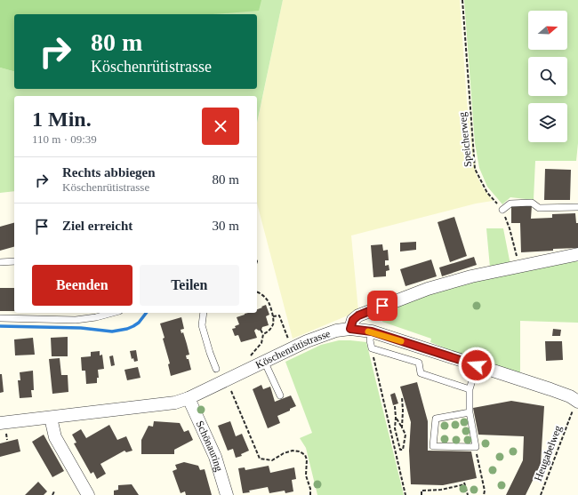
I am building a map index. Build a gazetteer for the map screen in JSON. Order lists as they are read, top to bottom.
{
  "streets": {
    "street": ["Köschenrütistrasse", "Schönauring"],
    "path": ["Speicherweg", "Heugabelweg"]
  },
  "crossings": [
    ["Köschenrütistrasse", "Schönauring"]
  ],
  "north": "right",
  "page": {
    "turn": ["80 m", "Köschenrütistrasse"],
    "heading": ["1 Min.", "110 m · 09:39"],
    "list": [
      {
        "name": "Rechts abbiegen",
        "note": "Köschenrütistrasse",
        "value": "80 m"
      },
      {
        "name": "Ziel erreicht",
        "value": "30 m"
      }
    ],
    "buttons": ["Beenden", "Teilen"]
  }
}
